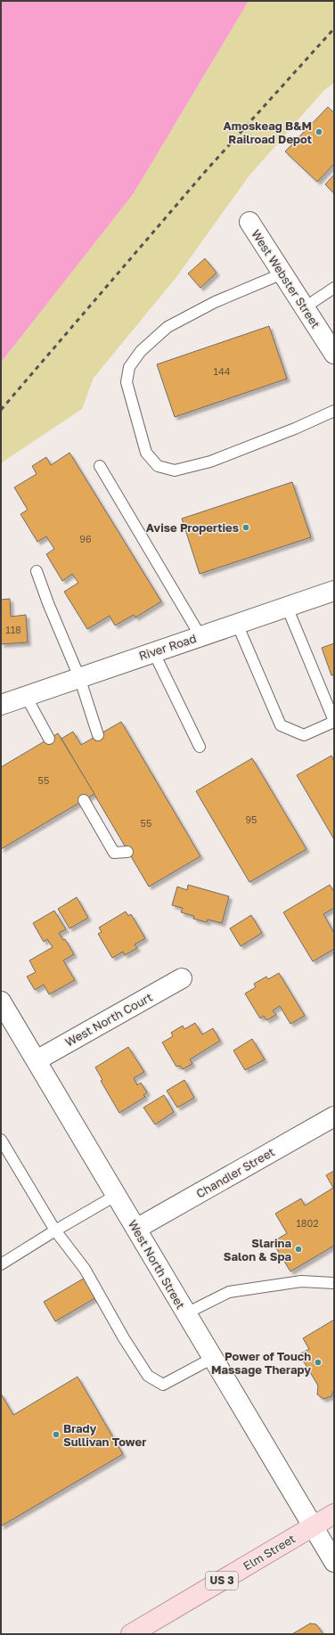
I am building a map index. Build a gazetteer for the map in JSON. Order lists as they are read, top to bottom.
{
  "streets": {
    "main road": ["Elm Street", "US 3"],
    "street": [
      "West Webster Street",
      "River Road",
      "West North Court",
      "Chandler Street",
      "West North Street"
    ]
  },
  "crossings": [
    ["West North Court", "West North Street"],
    ["Chandler Street", "West North Street"],
    ["West North Street", "Elm Street"]
  ],
  "places": [
    "Amoskeag B&M Railroad Depot",
    "Avise Properties",
    "Slarina Salon & Spa",
    "Power of Touch Massage Therapy",
    "Brady Sullivan Tower"
  ],
  "house_numbers": [
    "144",
    "96",
    "118",
    "55",
    "95",
    "55",
    "1802"
  ]
}
